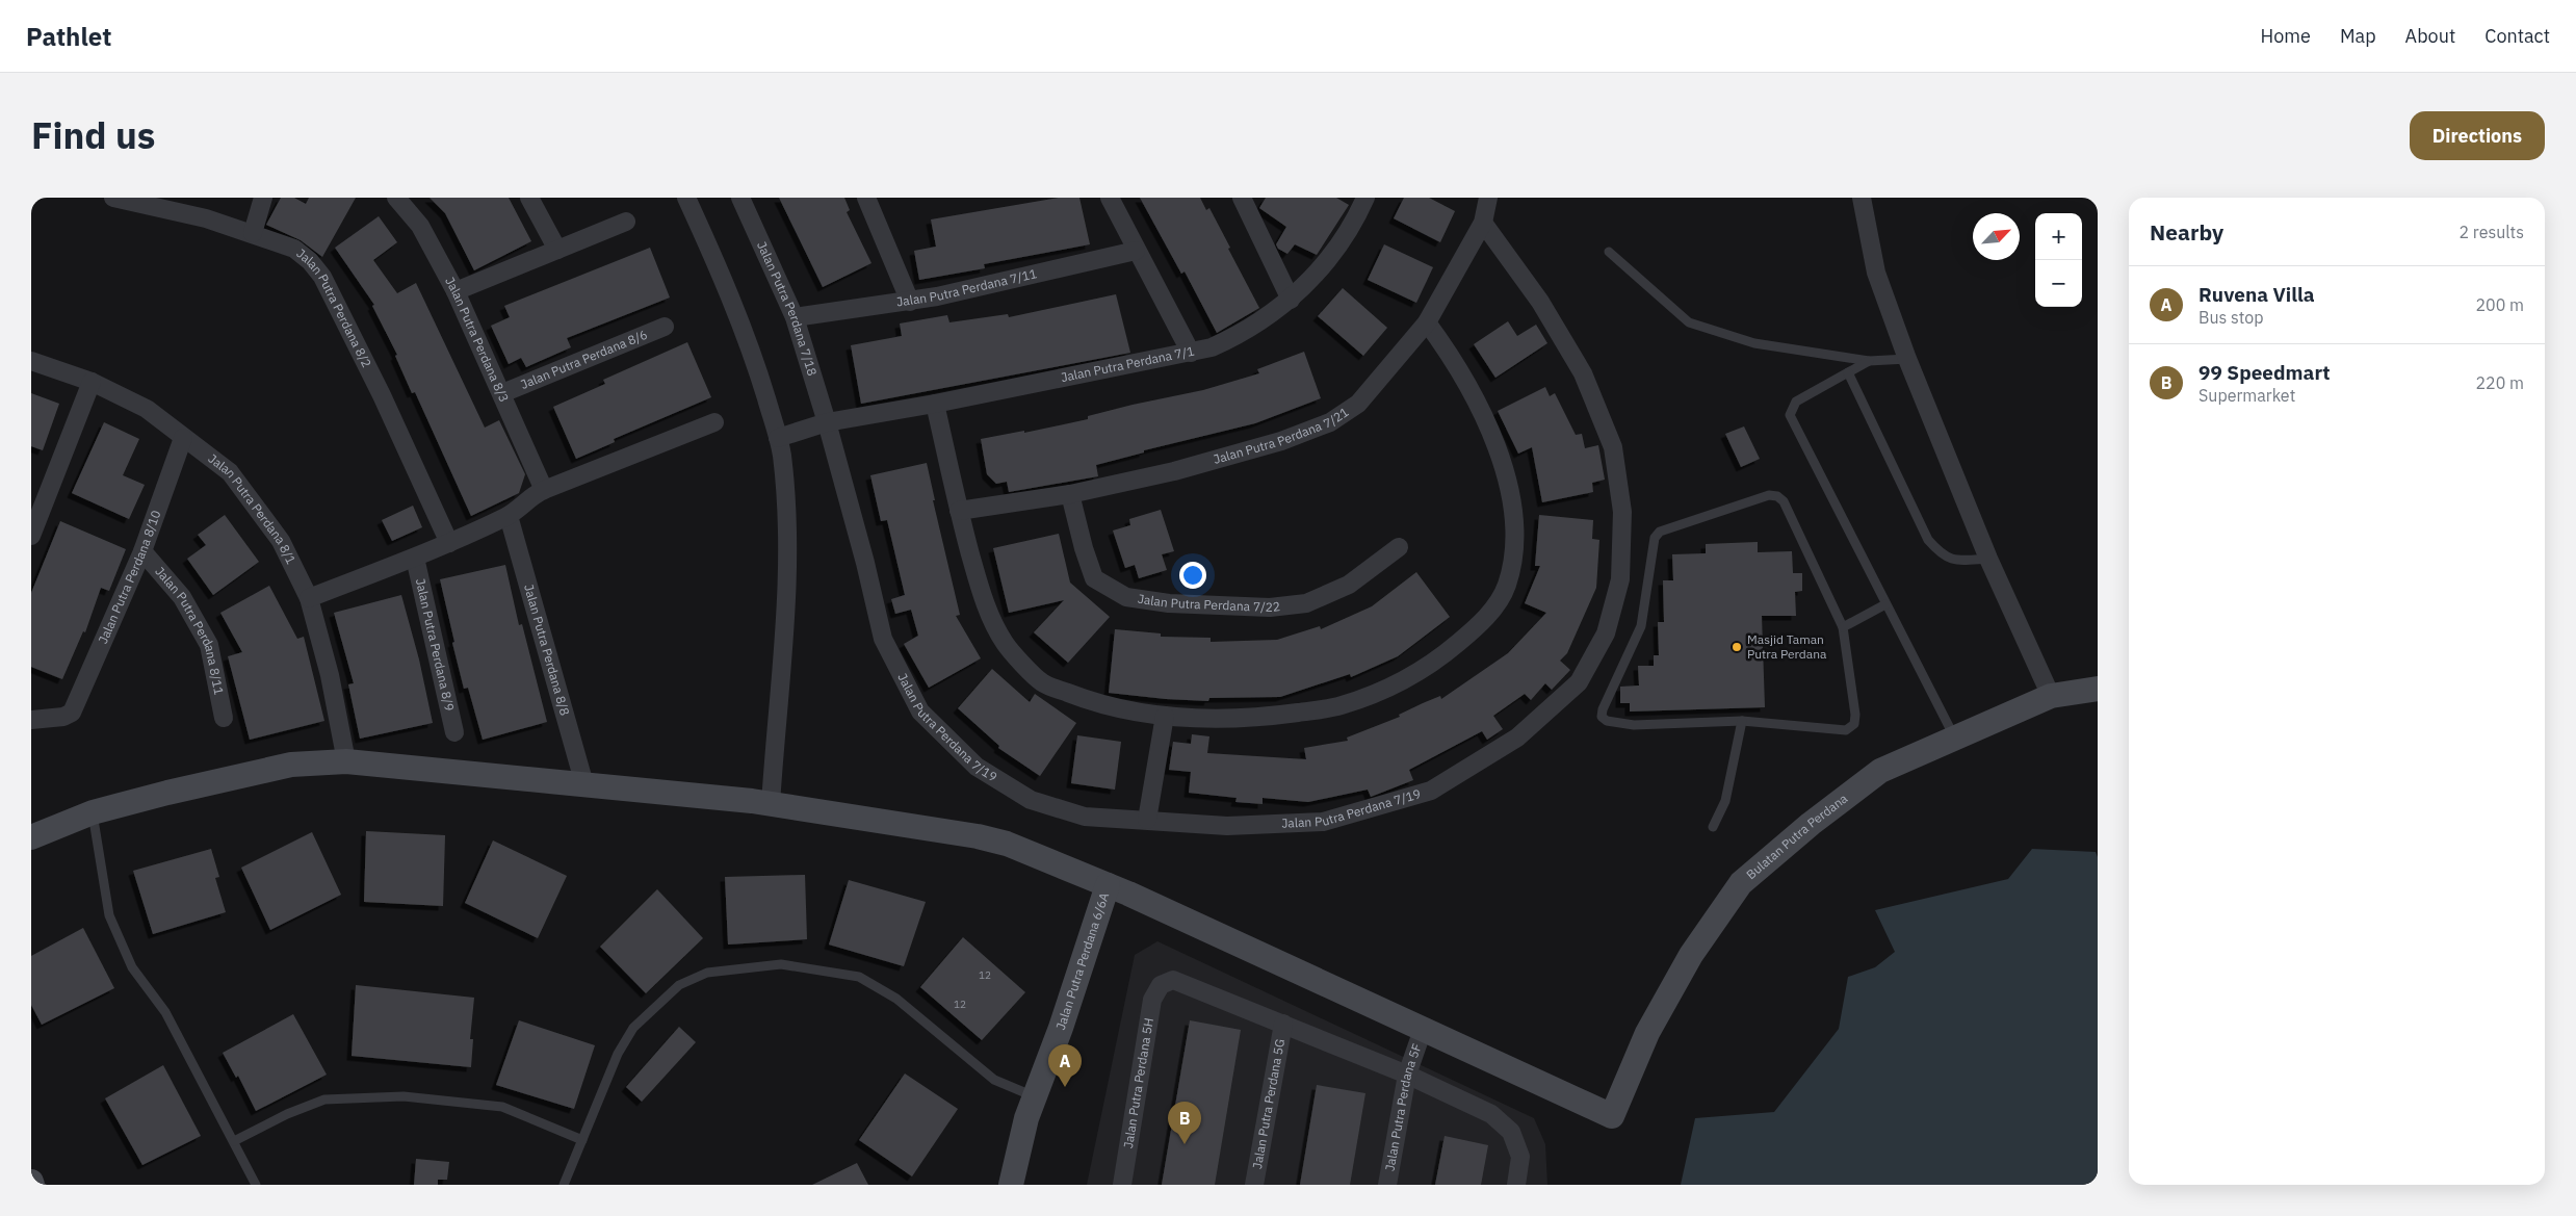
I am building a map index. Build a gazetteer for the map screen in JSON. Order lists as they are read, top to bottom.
{
  "streets": {
    "street": [
      "Jalan Putra Perdana 7/11",
      "Jalan Putra Perdana 7/18",
      "Jalan Putra Perdana 8/2",
      "Jalan Putra Perdana 8/3",
      "Jalan Putra Perdana 8/6",
      "Jalan Putra Perdana 7/1",
      "Jalan Putra Perdana 7/21",
      "Jalan Putra Perdana 8/1",
      "Jalan Putra Perdana 8/10",
      "Jalan Putra Perdana 7/22",
      "Jalan Putra Perdana 8/11",
      "Jalan Putra Perdana 8/9",
      "Jalan Putra Perdana 8/8",
      "Jalan Putra Perdana 7/19",
      "Bulatan Putra Perdana",
      "Jalan Putra Perdana 6/6A",
      "Jalan Putra Perdana 5H",
      "Jalan Putra Perdana 5G",
      "Jalan Putra Perdana 5F"
    ]
  },
  "crossings": [
    ["Jalan Putra Perdana 7/11", "Jalan Putra Perdana 7/18"],
    ["Jalan Putra Perdana 7/18", "Jalan Putra Perdana 7/1"],
    ["Jalan Putra Perdana 7/18", "Jalan Putra Perdana 7/19"],
    ["Jalan Putra Perdana 8/3", "Jalan Putra Perdana 8/6"],
    ["Jalan Putra Perdana 7/1", "Jalan Putra Perdana 7/19"],
    ["Jalan Putra Perdana 7/21", "Jalan Putra Perdana 7/22"],
    ["Jalan Putra Perdana 7/21", "Jalan Putra Perdana 7/19"],
    ["Jalan Putra Perdana 8/1", "Jalan Putra Perdana 8/10"],
    ["Jalan Putra Perdana 8/10", "Jalan Putra Perdana 8/11"],
    ["Bulatan Putra Perdana", "Jalan Putra Perdana 5F"],
    ["Jalan Putra Perdana 5H", "Jalan Putra Perdana 5G"]
  ],
  "places": ["Masjid Taman Putra Perdana"],
  "house_numbers": ["12", "12"],
  "north": "top right",
  "page": {
    "header": "Pathlet",
    "nav": [
      "Home",
      "Map",
      "About",
      "Contact"
    ],
    "title": "Find us",
    "buttons": "Directions",
    "heading": ["Nearby", "2 results"],
    "map_buttons": ["+", "−"],
    "list": [
      {
        "mark": "A",
        "name": "Ruvena Villa",
        "note": "Bus stop",
        "value": "200 m"
      },
      {
        "mark": "B",
        "name": "99 Speedmart",
        "note": "Supermarket",
        "value": "220 m"
      }
    ],
    "pins": ["A", "B"]
  }
}
